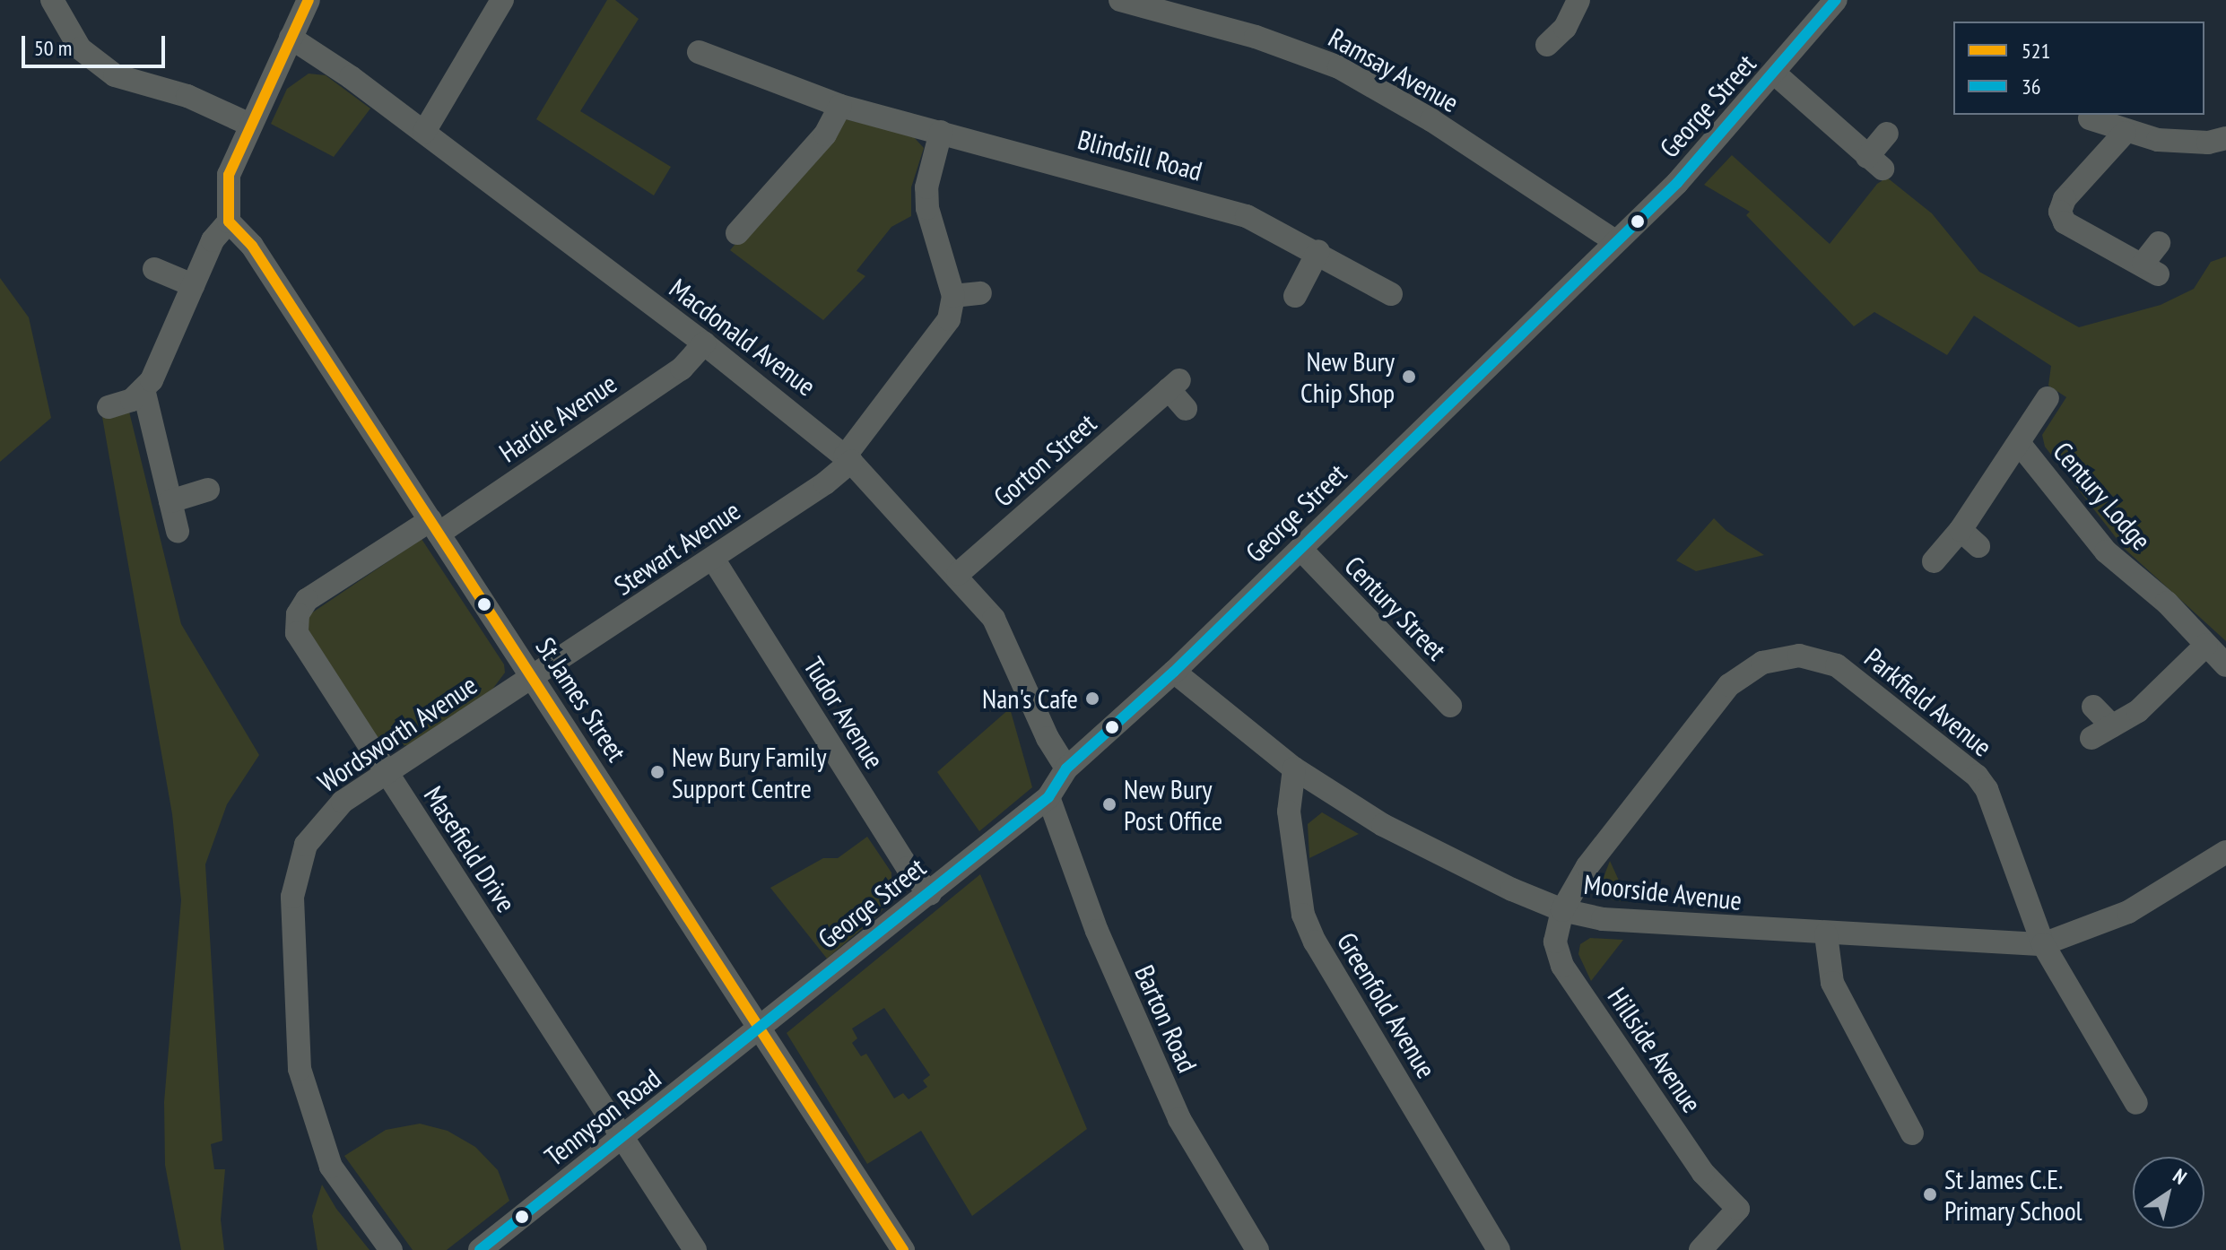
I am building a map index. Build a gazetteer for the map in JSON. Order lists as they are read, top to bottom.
{
  "streets": {
    "street": [
      "Ramsay Avenue",
      "George Street",
      "Blindsill Road",
      "Macdonald Avenue",
      "Hardie Avenue",
      "Gorton Street",
      "Century Lodge",
      "Stewart Avenue",
      "Century Street",
      "St James Street",
      "Parkfield Avenue",
      "Tudor Avenue",
      "Wordsworth Avenue",
      "Masefield Drive",
      "Moorside Avenue",
      "Greenfold Avenue",
      "Barton Road",
      "Hillside Avenue",
      "Tennyson Road"
    ]
  },
  "crossings": [
    ["Ramsay Avenue", "George Street"],
    ["George Street", "Macdonald Avenue"],
    ["George Street", "Century Street"],
    ["George Street", "St James Street"],
    ["George Street", "Tudor Avenue"],
    ["George Street", "Moorside Avenue"],
    ["George Street", "Barton Road"],
    ["George Street", "Tennyson Road"],
    ["Macdonald Avenue", "Hardie Avenue"],
    ["Macdonald Avenue", "Gorton Street"],
    ["Macdonald Avenue", "Stewart Avenue"],
    ["Hardie Avenue", "St James Street"],
    ["Hardie Avenue", "Masefield Drive"],
    ["Stewart Avenue", "St James Street"],
    ["Stewart Avenue", "Tudor Avenue"],
    ["Stewart Avenue", "Wordsworth Avenue"],
    ["St James Street", "Wordsworth Avenue"],
    ["St James Street", "Masefield Drive"],
    ["St James Street", "Tennyson Road"],
    ["Parkfield Avenue", "Moorside Avenue"],
    ["Parkfield Avenue", "Hillside Avenue"],
    ["Wordsworth Avenue", "Masefield Drive"],
    ["Masefield Drive", "Tennyson Road"],
    ["Moorside Avenue", "Greenfold Avenue"],
    ["Moorside Avenue", "Hillside Avenue"]
  ],
  "places": [
    "New Bury Chip Shop",
    "Nan's Cafe",
    "New Bury Family Support Centre",
    "New Bury Post Office",
    "St James C.E. Primary School"
  ],
  "lines": ["transit line 521", "transit line 36"],
  "legend": ["521", "36"],
  "scale_bar": "50 m",
  "north": "top right"
}
